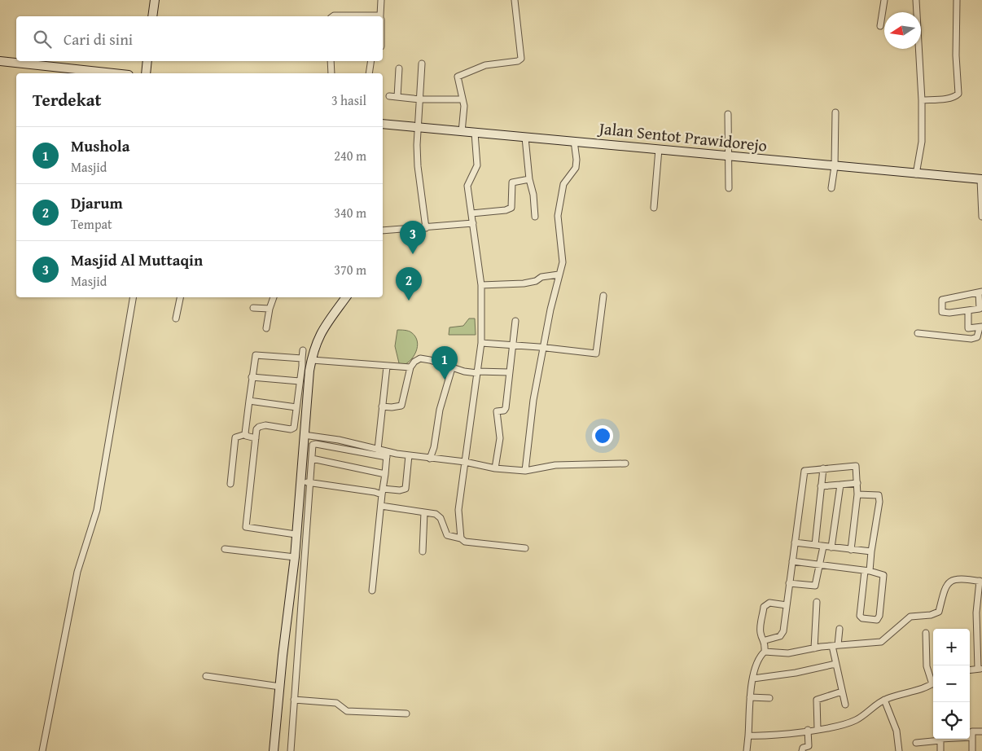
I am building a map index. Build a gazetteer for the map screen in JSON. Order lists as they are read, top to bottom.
{
  "streets": {
    "main road": ["Jalan Sentot Prawidorejo"]
  },
  "north": "left",
  "page": {
    "search": "Cari di sini",
    "heading": ["Terdekat", "3 hasil"],
    "list": [
      {
        "mark": "1",
        "name": "Mushola",
        "note": "Masjid",
        "value": "240 m"
      },
      {
        "mark": "2",
        "name": "Djarum",
        "note": "Tempat",
        "value": "340 m"
      },
      {
        "mark": "3",
        "name": "Masjid Al Muttaqin",
        "note": "Masjid",
        "value": "370 m"
      }
    ],
    "pins": ["3", "2", "1"],
    "map_buttons": ["+", "−"]
  }
}
